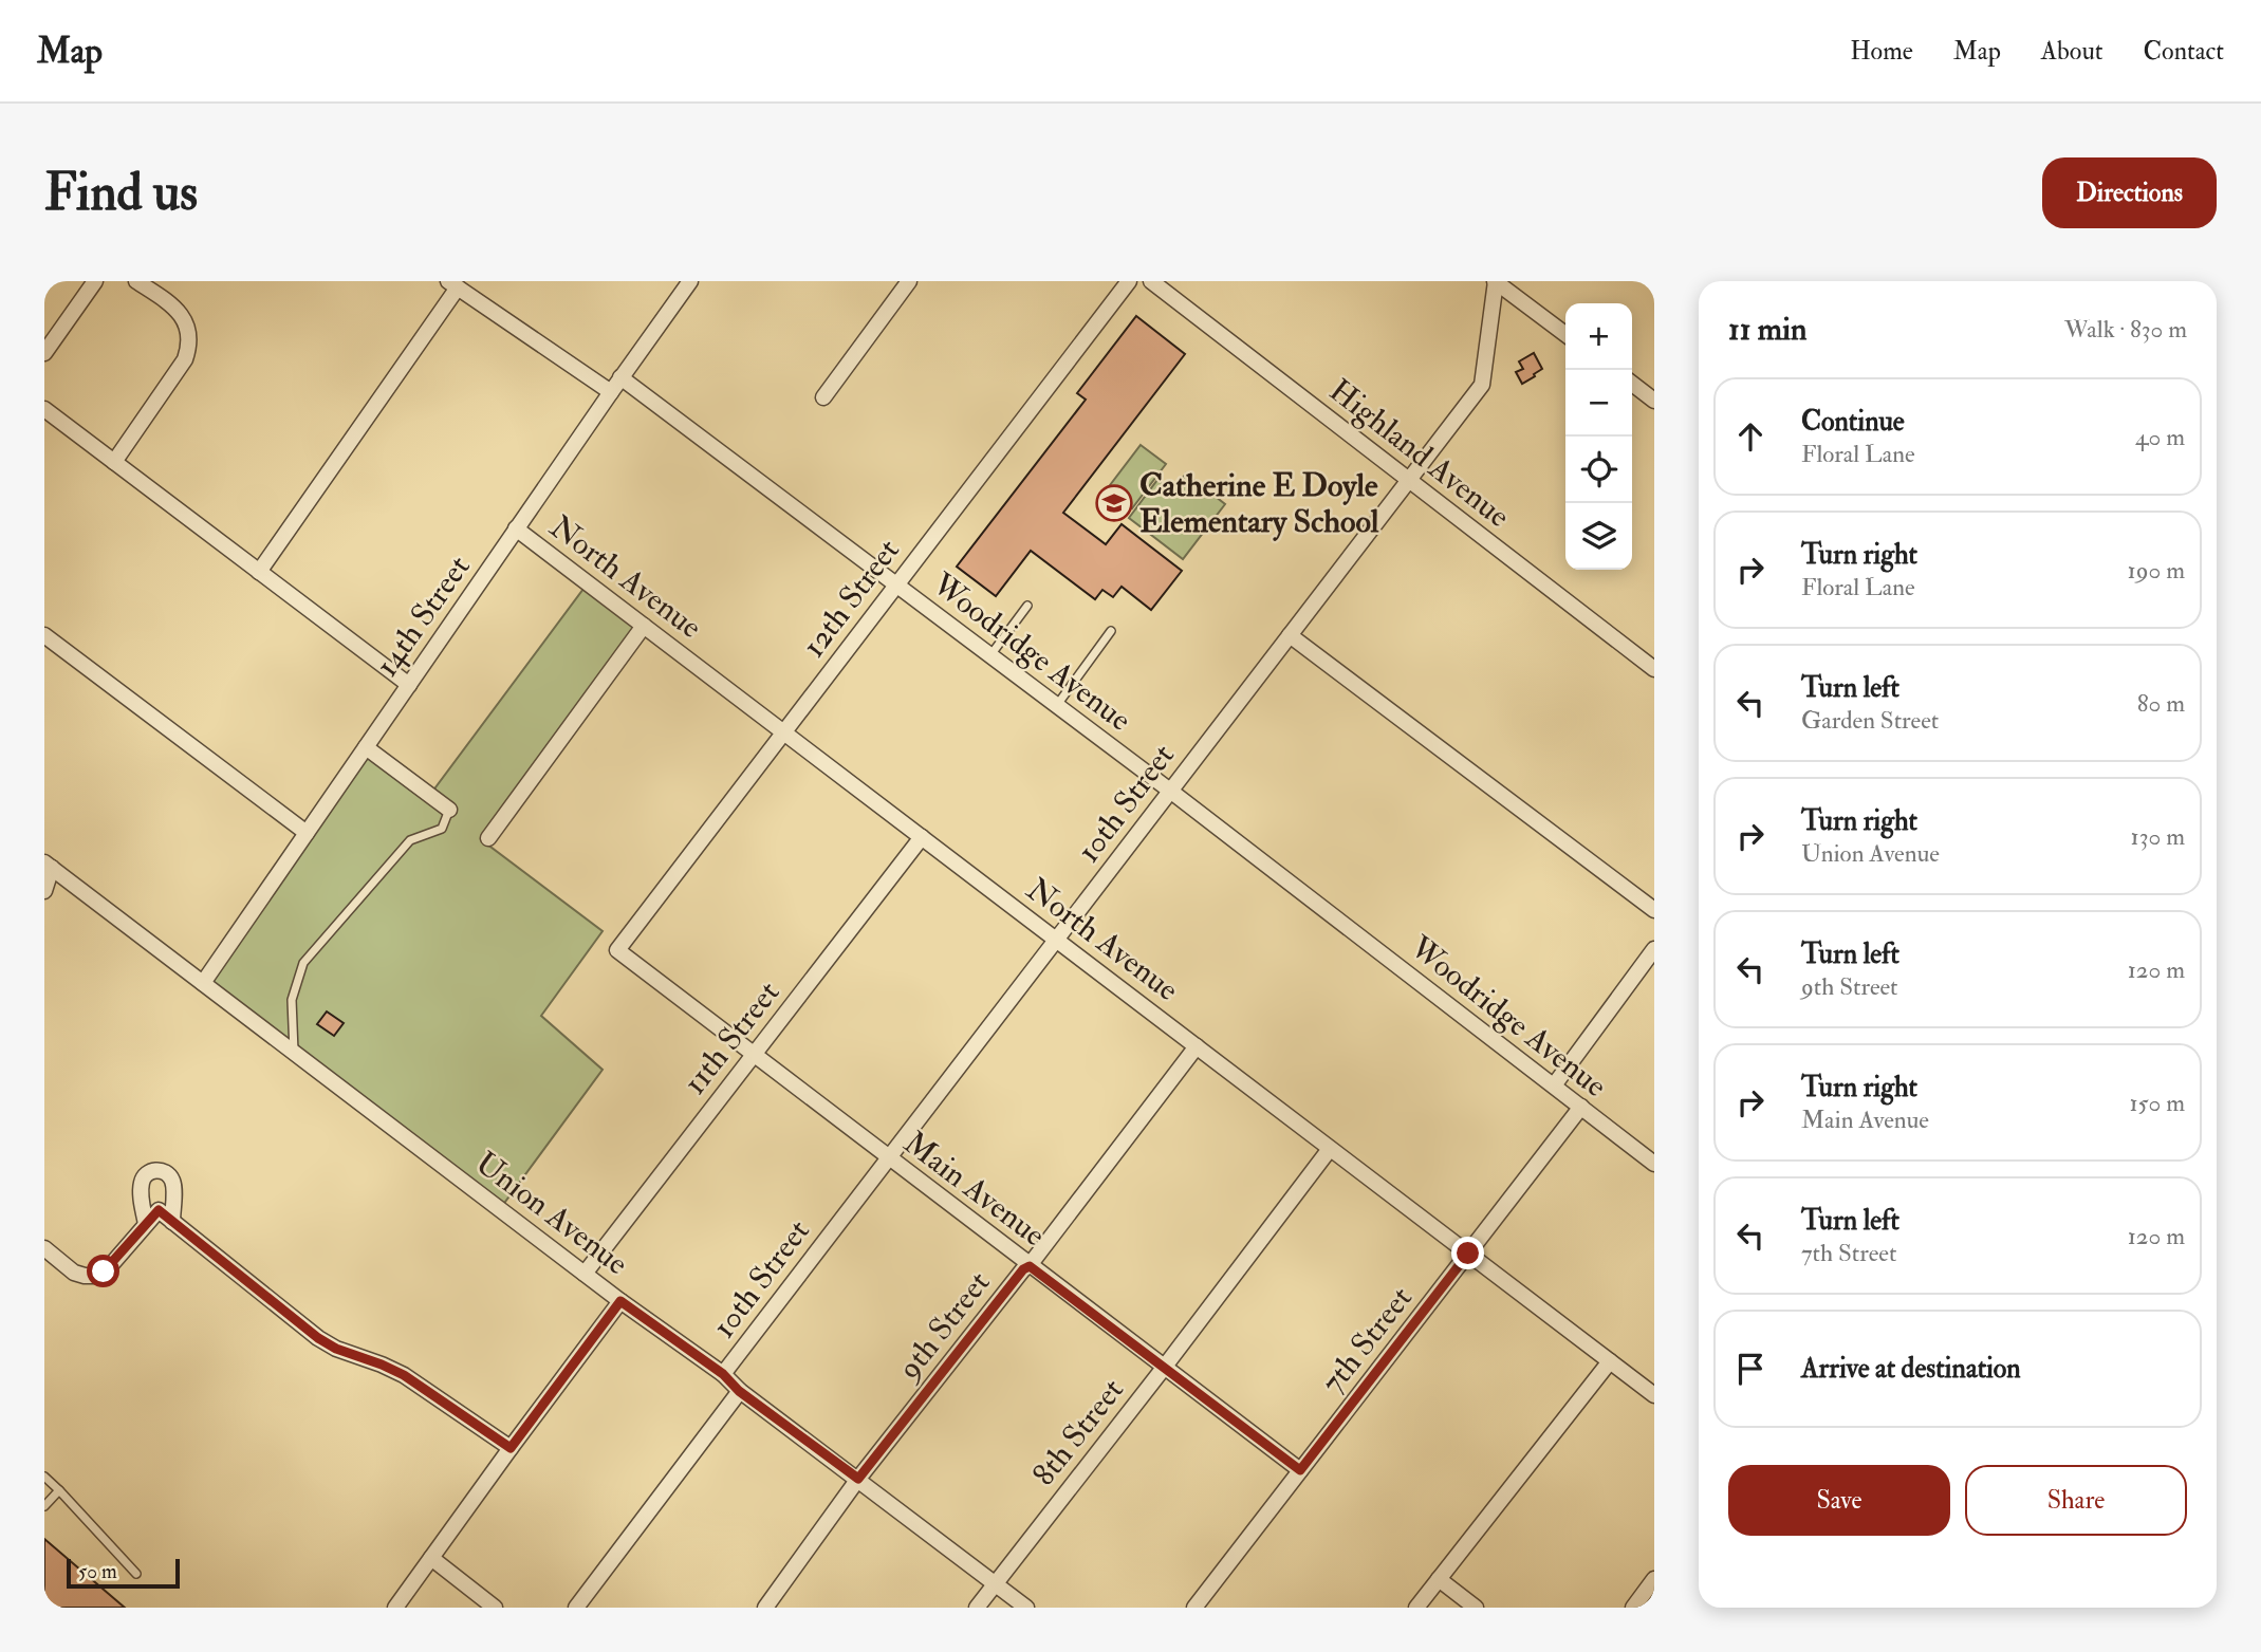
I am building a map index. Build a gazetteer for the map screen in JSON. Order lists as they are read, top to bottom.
{
  "streets": {
    "street": [
      "Highland Avenue",
      "North Avenue",
      "12th Street",
      "14th Street",
      "Woodridge Avenue",
      "10th Street",
      "11th Street",
      "Main Avenue",
      "Union Avenue",
      "9th Street",
      "7th Street",
      "8th Street"
    ]
  },
  "crossings": [
    ["Highland Avenue", "10th Street"],
    ["North Avenue", "12th Street"],
    ["North Avenue", "14th Street"],
    ["North Avenue", "10th Street"],
    ["North Avenue", "11th Street"],
    ["North Avenue", "9th Street"],
    ["North Avenue", "7th Street"],
    ["North Avenue", "8th Street"],
    ["12th Street", "Woodridge Avenue"],
    ["12th Street", "Main Avenue"],
    ["14th Street", "Woodridge Avenue"],
    ["14th Street", "Union Avenue"],
    ["Woodridge Avenue", "10th Street"],
    ["Woodridge Avenue", "7th Street"],
    ["10th Street", "Main Avenue"],
    ["10th Street", "Union Avenue"],
    ["11th Street", "Main Avenue"],
    ["11th Street", "Union Avenue"],
    ["Main Avenue", "9th Street"],
    ["Main Avenue", "7th Street"],
    ["Main Avenue", "8th Street"],
    ["Union Avenue", "9th Street"],
    ["Union Avenue", "8th Street"]
  ],
  "places": {
    "school or university": ["Catherine E Doyle Elementary School"]
  },
  "scale_bar": "50 m",
  "page": {
    "header": "Map",
    "nav": [
      "Home",
      "Map",
      "About",
      "Contact"
    ],
    "buttons": [
      "Directions",
      ["Save", "Share"]
    ],
    "title": "Find us",
    "heading": ["11 min", "Walk · 830 m"],
    "map_buttons": ["+", "−"],
    "list": [
      ["Continue", "Floral Lane", "40 m"],
      ["Turn right", "Floral Lane", "190 m"],
      ["Turn left", "Garden Street", "80 m"],
      ["Turn right", "Union Avenue", "130 m"],
      ["Turn left", "9th Street", "120 m"],
      ["Turn right", "Main Avenue", "150 m"],
      ["Turn left", "7th Street", "120 m"],
      "Arrive at destination"
    ],
    "scale": "50 m"
  }
}
